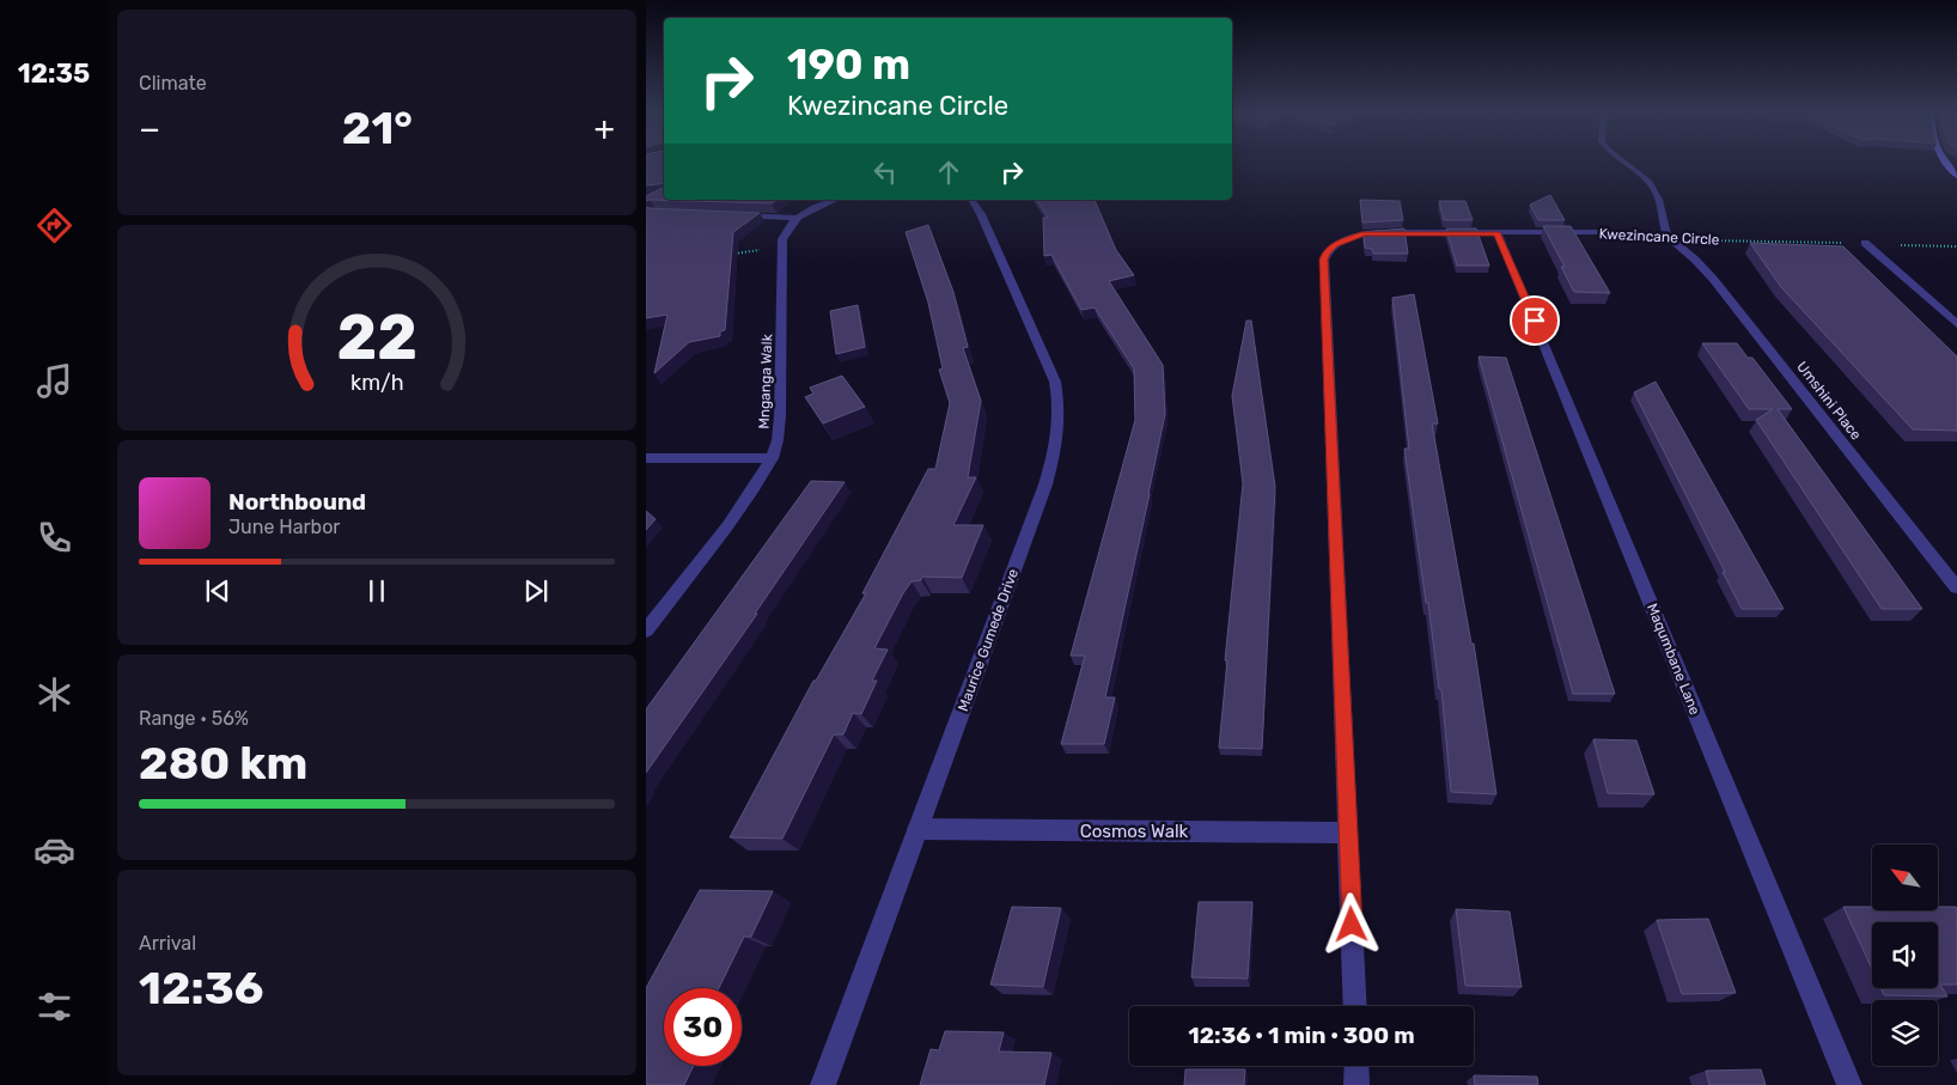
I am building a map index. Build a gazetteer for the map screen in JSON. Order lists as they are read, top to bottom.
{
  "streets": {
    "street": [
      "Kwezincane Circle",
      "Mnganga Walk",
      "Umshini Place",
      "Maurice Gumede Drive",
      "Maqumbane Lane",
      "Cosmos Walk"
    ]
  },
  "crossings": [
    ["Kwezincane Circle", "Umshini Place"],
    ["Kwezincane Circle", "Maqumbane Lane"],
    ["Kwezincane Circle", "Cosmos Walk"],
    ["Maurice Gumede Drive", "Cosmos Walk"]
  ],
  "north": "top left",
  "page": {
    "tabs": "12:35",
    "tile": [
      "Climate",
      ["Range · 56%", "280 km"],
      ["Arrival", "12:36"]
    ],
    "turn": ["190 m", "Kwezincane Circle"],
    "heat": ["−", "21°", "+"],
    "song": ["Northbound", "June Harbor"],
    "limit": "30",
    "trip": "12:36 · 1 min · 300 m",
    "gauge": ["22", "km/h"]
  }
}
